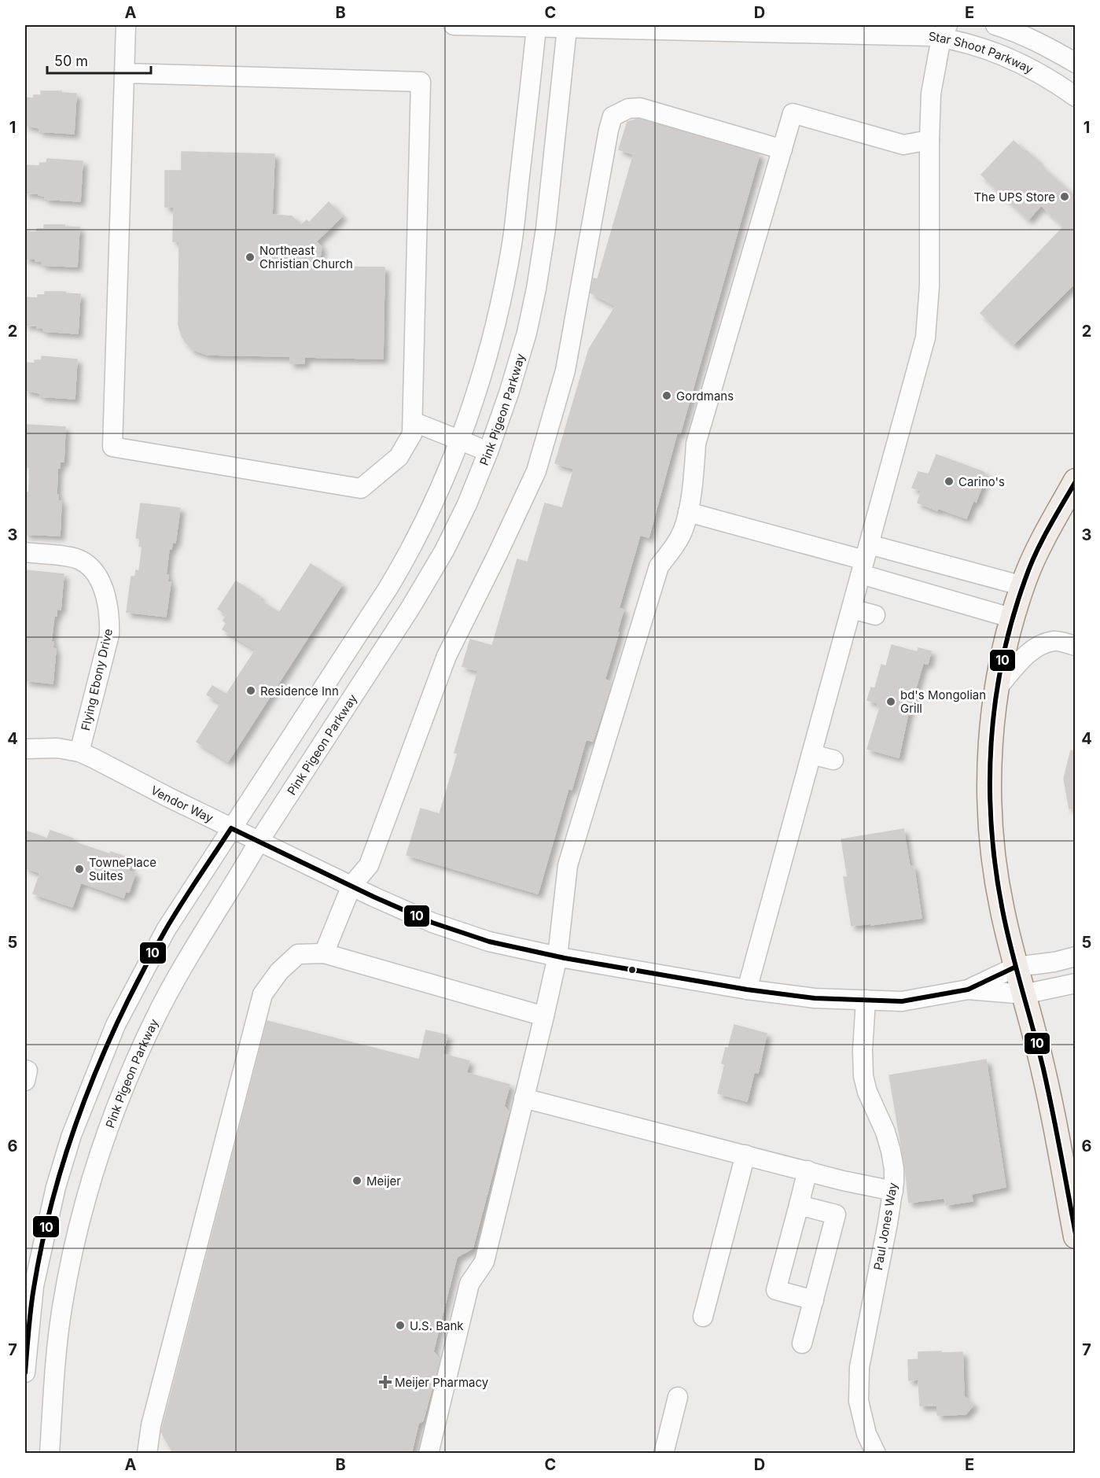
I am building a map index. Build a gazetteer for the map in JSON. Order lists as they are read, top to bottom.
{
  "streets": {
    "street": [
      "Star Shoot Parkway",
      "Pink Pigeon Parkway",
      "Flying Ebony Drive",
      "Vendor Way",
      "Paul Jones Way"
    ]
  },
  "crossings": [
    ["Star Shoot Parkway", "Pink Pigeon Parkway"],
    ["Pink Pigeon Parkway", "Vendor Way"],
    ["Flying Ebony Drive", "Vendor Way"],
    ["Vendor Way", "Paul Jones Way"]
  ],
  "places": {
    "other": [
      "The UPS Store",
      "Northeast Christian Church",
      "Gordmans",
      "Carino's",
      "Residence Inn",
      "bd's Mongolian Grill",
      "TownePlace Suites",
      "Meijer",
      "U.S. Bank"
    ],
    "health": ["Meijer Pharmacy"]
  },
  "lines": ["transit line 10"],
  "scale_bar": "50 m",
  "grid": {
    "columns": [
      "A",
      "B",
      "C",
      "D",
      "E"
    ],
    "rows": [
      "1",
      "2",
      "3",
      "4",
      "5",
      "6",
      "7"
    ]
  }
}
